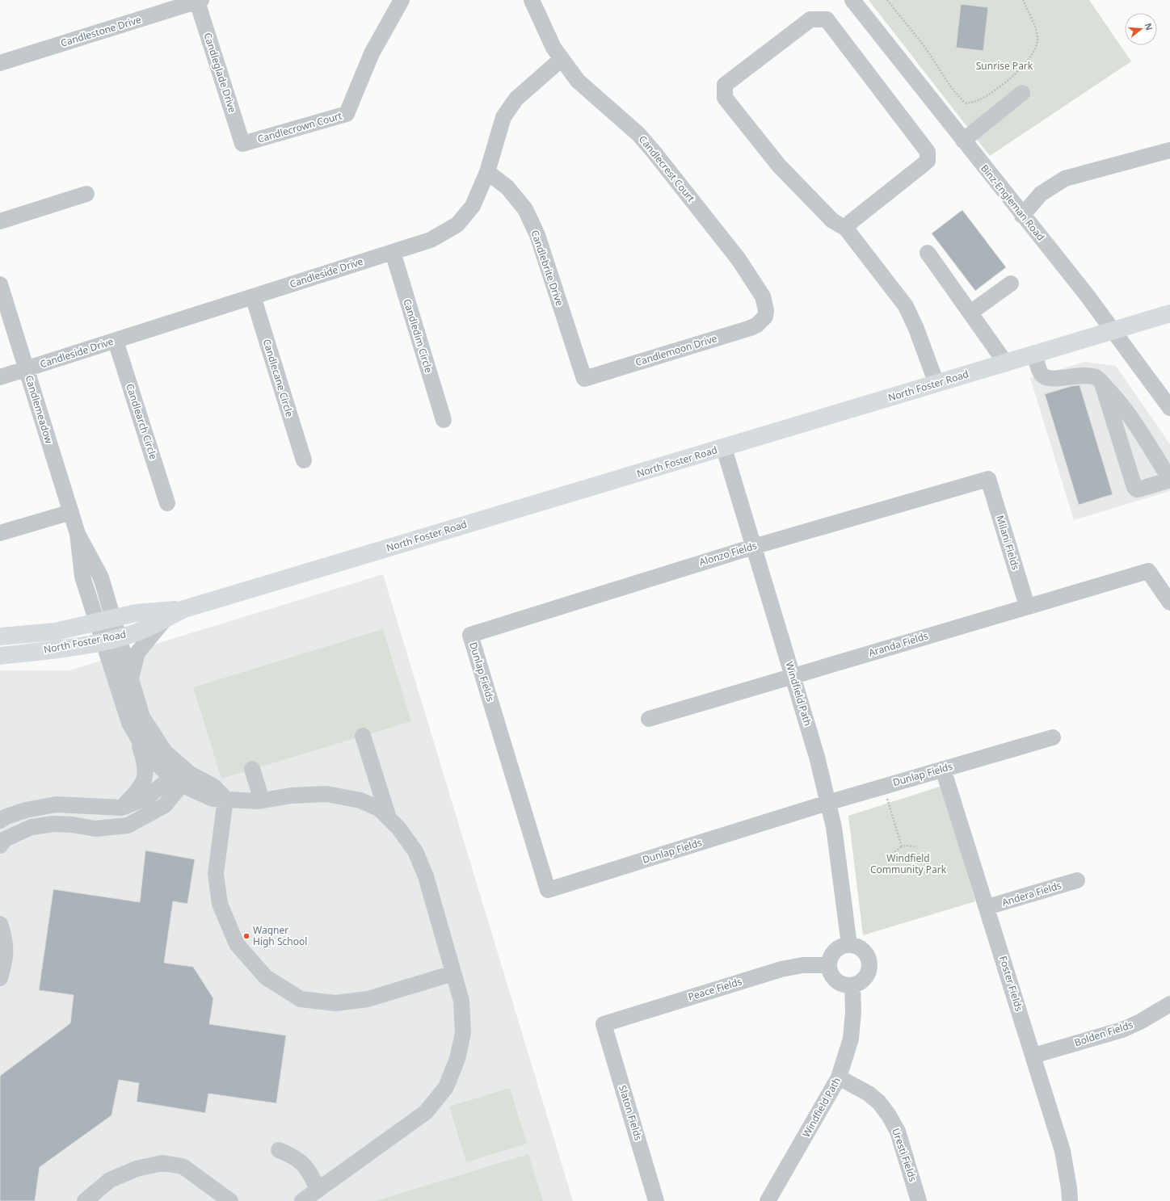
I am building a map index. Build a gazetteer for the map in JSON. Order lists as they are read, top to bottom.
{
  "streets": {
    "main road": ["North Foster Road"],
    "street": [
      "Candlestone Drive",
      "Candleglade Drive",
      "Candlecrown Court",
      "Candlecrest Court",
      "Binz-Engleman Road",
      "Candlebrite Drive",
      "Candleside Drive",
      "Candledim Circle",
      "Candlemoon Drive",
      "Candlecane Circle",
      "Candlemeadow",
      "Candlearch Circle",
      "Milani Fields",
      "Alonzo Fields",
      "Aranda Fields",
      "Dunlap Fields",
      "Windfield Path",
      "Andera Fields",
      "Foster Fields",
      "Peace Fields",
      "Bolden Fields",
      "Slaton Fields",
      "Uresti Fields"
    ]
  },
  "crossings": [
    ["Candlestone Drive", "Candleglade Drive"],
    ["Candleglade Drive", "Candlecrown Court"],
    ["Candlecrest Court", "Candleside Drive"],
    ["Candlecrest Court", "Candlemoon Drive"],
    ["Binz-Engleman Road", "North Foster Road"],
    ["Candlebrite Drive", "Candleside Drive"],
    ["Candlebrite Drive", "Candlemoon Drive"],
    ["Candleside Drive", "Candledim Circle"],
    ["Candleside Drive", "Candlecane Circle"],
    ["Candleside Drive", "Candlemeadow"],
    ["Candleside Drive", "Candlearch Circle"],
    ["North Foster Road", "Candlemeadow"],
    ["North Foster Road", "Windfield Path"],
    ["Milani Fields", "Alonzo Fields"],
    ["Milani Fields", "Aranda Fields"],
    ["Alonzo Fields", "Dunlap Fields"],
    ["Alonzo Fields", "Windfield Path"],
    ["Aranda Fields", "Windfield Path"],
    ["Dunlap Fields", "Windfield Path"],
    ["Dunlap Fields", "Foster Fields"],
    ["Windfield Path", "Peace Fields"],
    ["Windfield Path", "Uresti Fields"],
    ["Andera Fields", "Foster Fields"],
    ["Foster Fields", "Bolden Fields"],
    ["Peace Fields", "Slaton Fields"]
  ],
  "parks": ["Sunrise Park", "Windfield Community Park"],
  "places": ["Wagner High School"],
  "north": "right"
}
